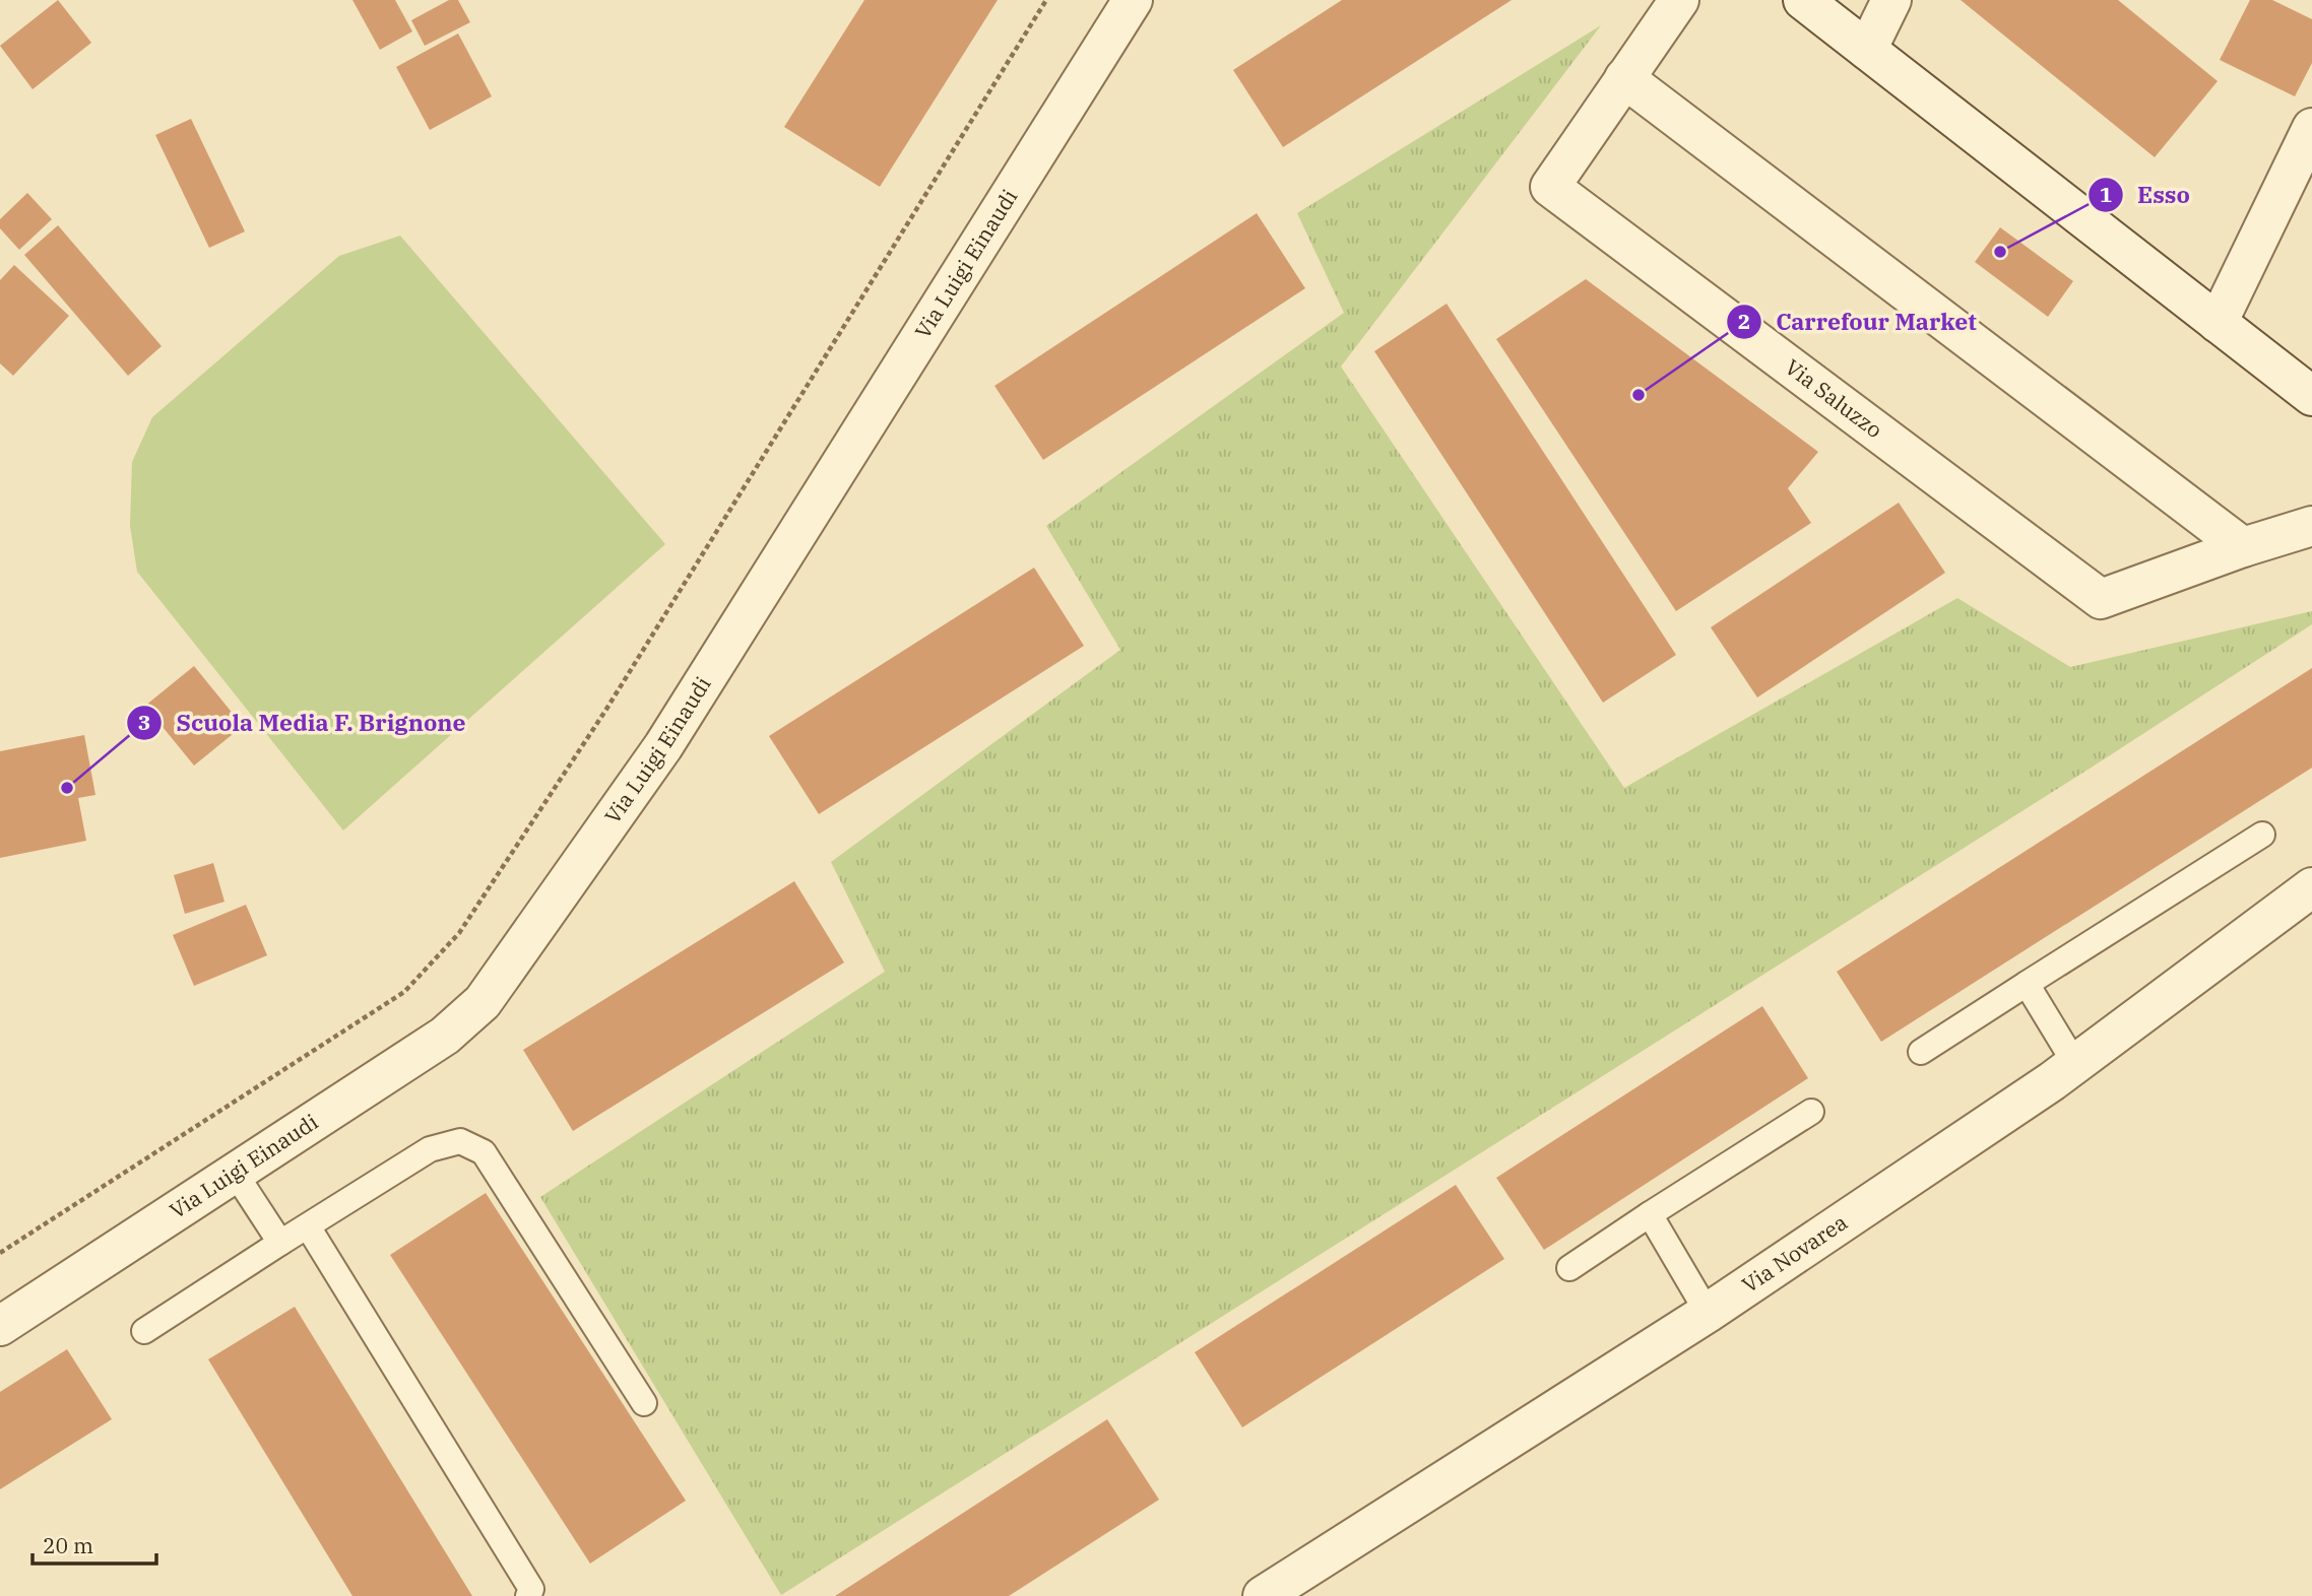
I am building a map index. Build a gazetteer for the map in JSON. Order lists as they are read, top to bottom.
{
  "streets": {
    "street": ["Via Luigi Einaudi", "Via Saluzzo", "Via Novarea"]
  },
  "places": ["Esso", "Carrefour Market", "Scuola Media F. Brignone"],
  "scale_bar": "20 m"
}
